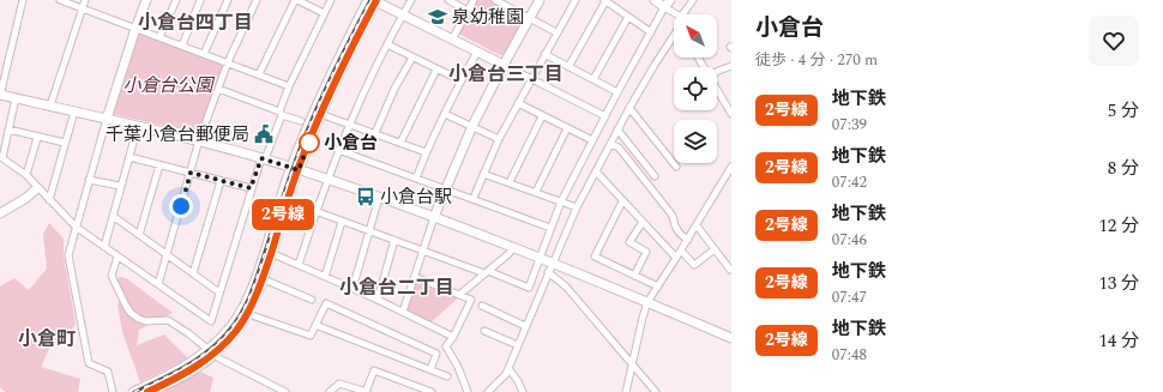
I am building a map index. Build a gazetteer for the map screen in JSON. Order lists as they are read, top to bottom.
{
  "districts": [
    "小倉台四丁目",
    "小倉台三丁目",
    "小倉台二丁目",
    "小倉町"
  ],
  "parks": ["小倉台公園"],
  "places": {
    "school or university": ["泉幼稚園"],
    "public building": ["千葉小倉台郵便局"],
    "other": ["小倉台"],
    "bus stop": ["小倉台駅"]
  },
  "lines": ["metro line 2号線"],
  "north": "top left",
  "page": {
    "on_map": "2号線",
    "heading": ["小倉台", "徒歩 · 4 分 · 270 m"],
    "list": [
      {
        "mark": "2号線",
        "name": "地下鉄",
        "note": "07:39",
        "value": "5 分"
      },
      {
        "mark": "2号線",
        "name": "地下鉄",
        "note": "07:42",
        "value": "8 分"
      },
      {
        "mark": "2号線",
        "name": "地下鉄",
        "note": "07:46",
        "value": "12 分"
      },
      {
        "mark": "2号線",
        "name": "地下鉄",
        "note": "07:47",
        "value": "13 分"
      },
      {
        "mark": "2号線",
        "name": "地下鉄",
        "note": "07:48",
        "value": "14 分"
      }
    ]
  }
}
